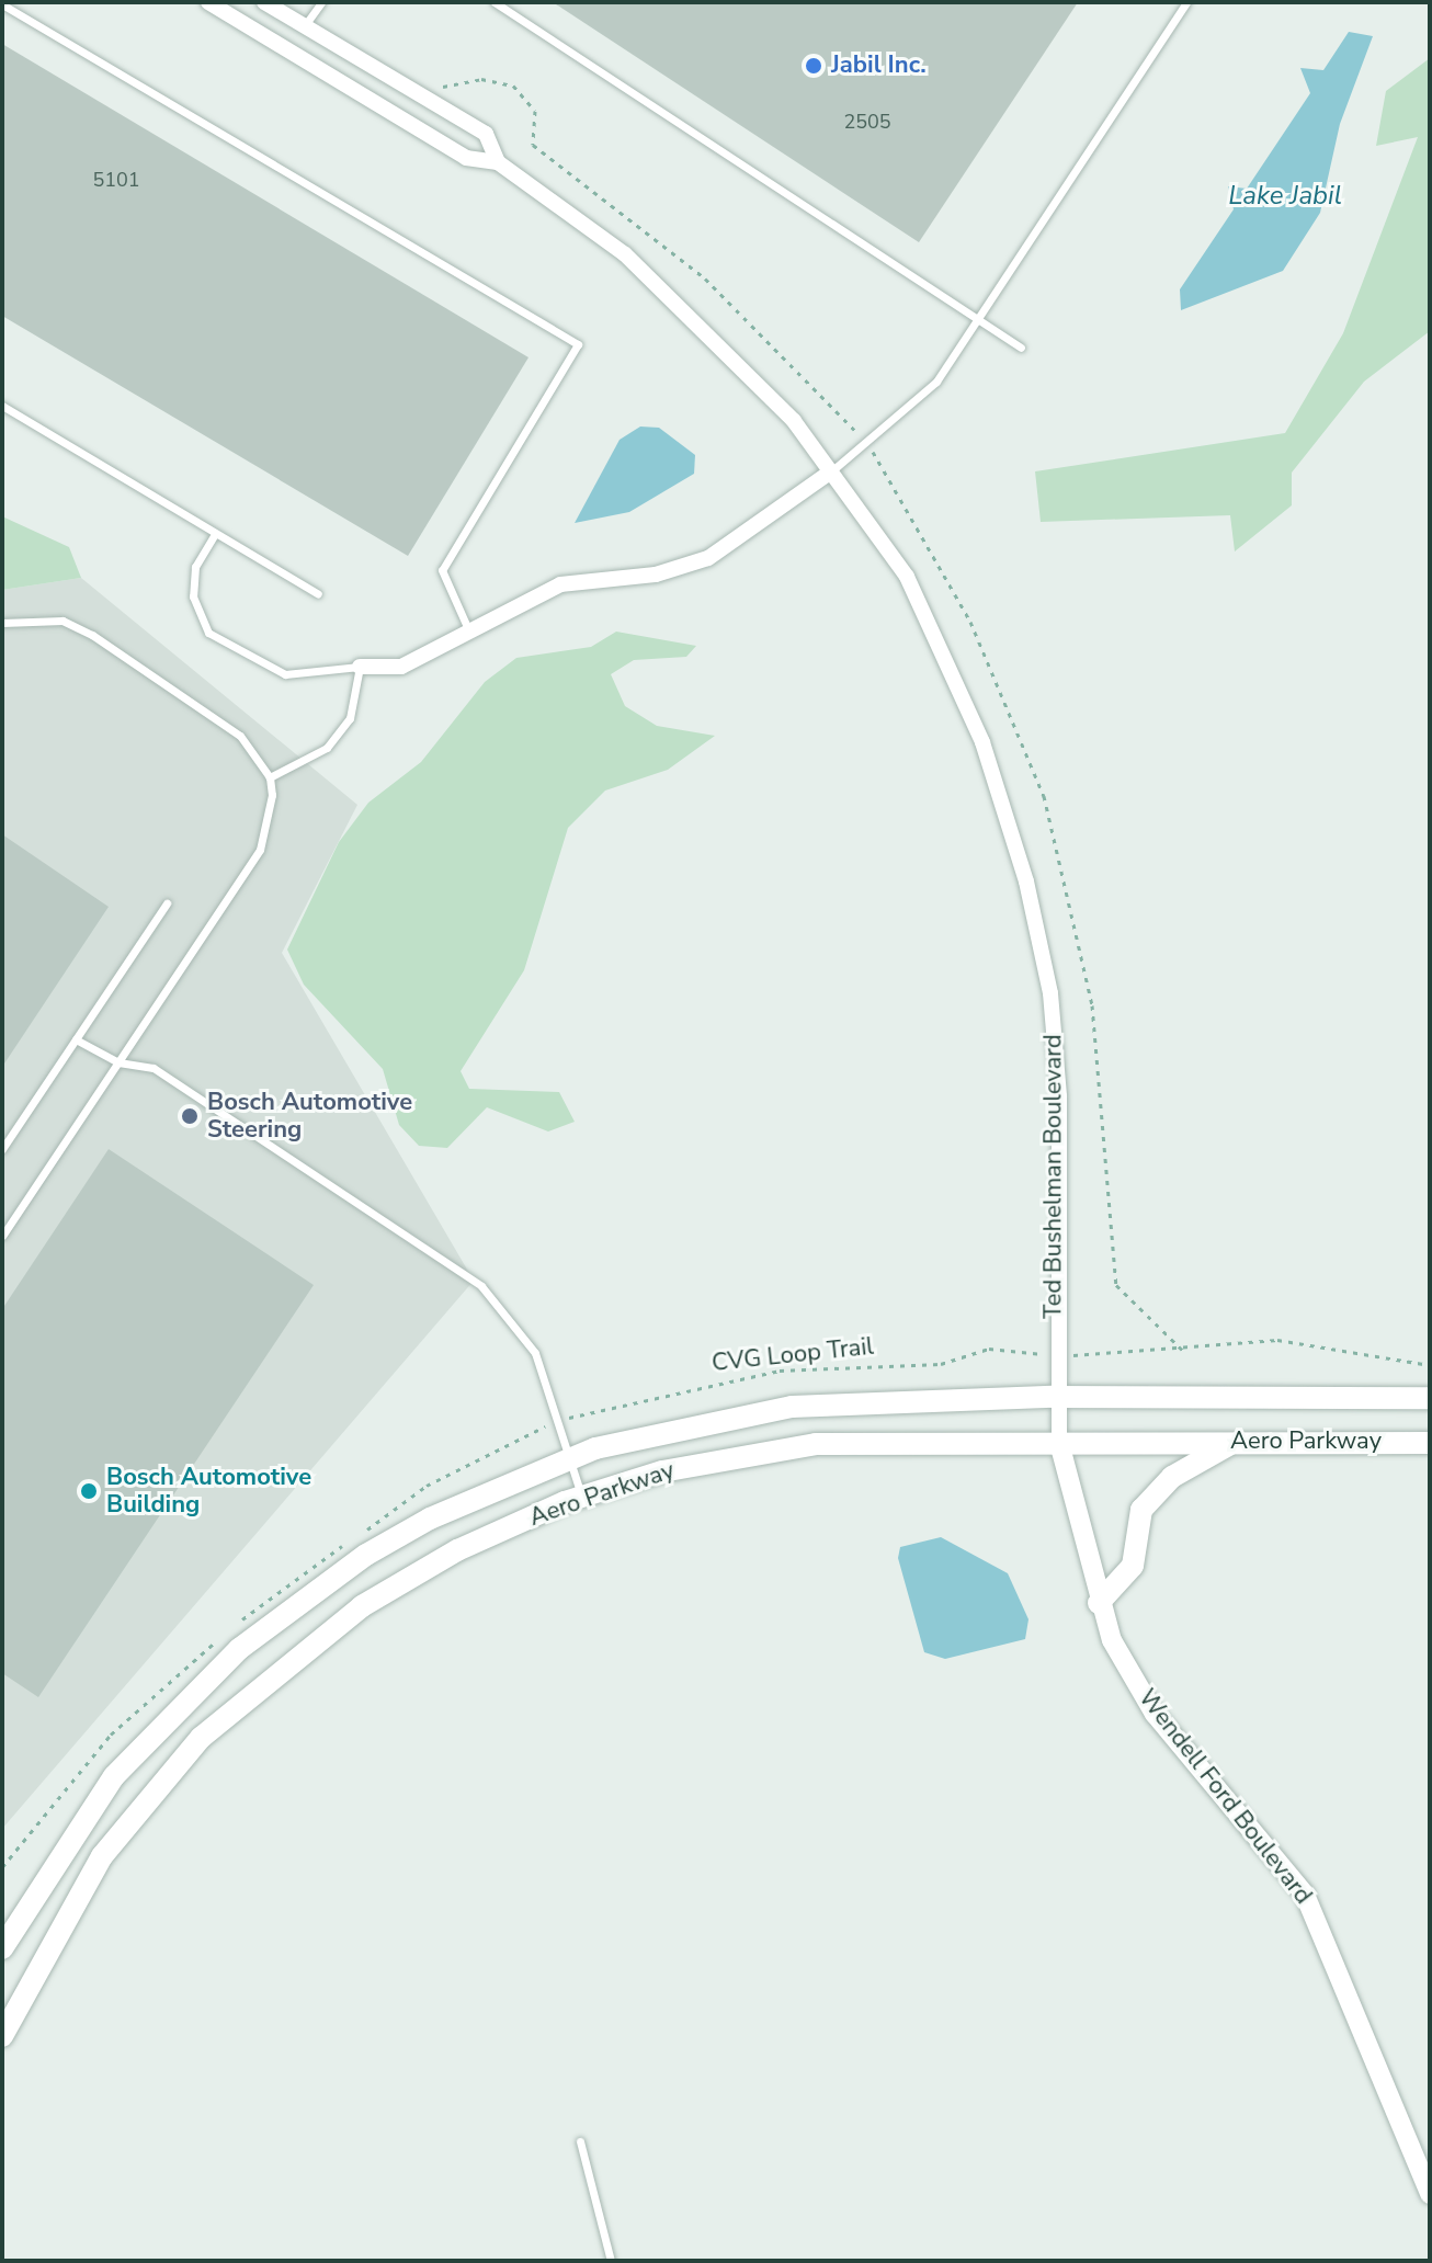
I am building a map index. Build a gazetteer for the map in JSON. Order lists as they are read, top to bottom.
{
  "streets": {
    "main road": ["Aero Parkway"],
    "street": ["Ted Bushelman Boulevard", "Wendell Ford Boulevard"],
    "path": ["CVG Loop Trail"]
  },
  "crossings": [
    ["Ted Bushelman Boulevard", "Aero Parkway"],
    ["Ted Bushelman Boulevard", "Wendell Ford Boulevard"],
    ["Aero Parkway", "Wendell Ford Boulevard"]
  ],
  "water": ["Lake Jabil"],
  "places": ["Jabil Inc.", "Bosch Automotive Steering", "Bosch Automotive Building"],
  "house_numbers": ["2505", "5101"]
}
